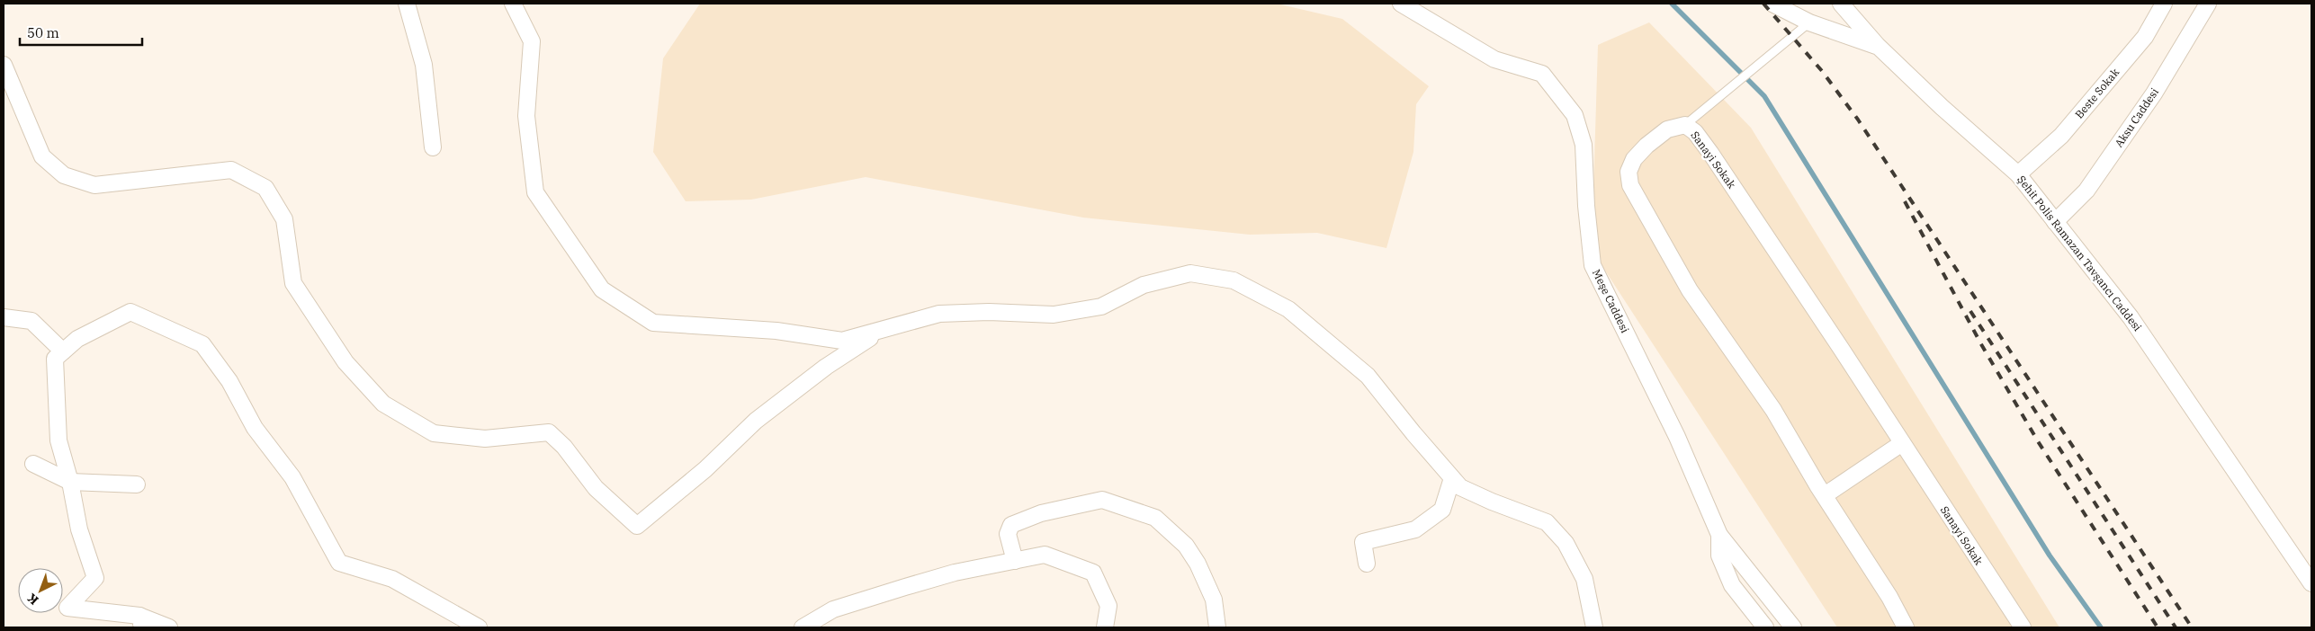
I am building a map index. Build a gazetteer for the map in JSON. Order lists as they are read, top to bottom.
{
  "streets": {
    "street": [
      "Beste Sokak",
      "Aksu Caddesi",
      "Sanayi Sokak",
      "Şehit Polis Ramazan Tavşancı Caddesi",
      "Meşe Caddesi"
    ]
  },
  "crossings": [
    ["Beste Sokak", "Şehit Polis Ramazan Tavşancı Caddesi"],
    ["Aksu Caddesi", "Şehit Polis Ramazan Tavşancı Caddesi"]
  ],
  "scale_bar": "50 m",
  "north": "bottom left"
}
